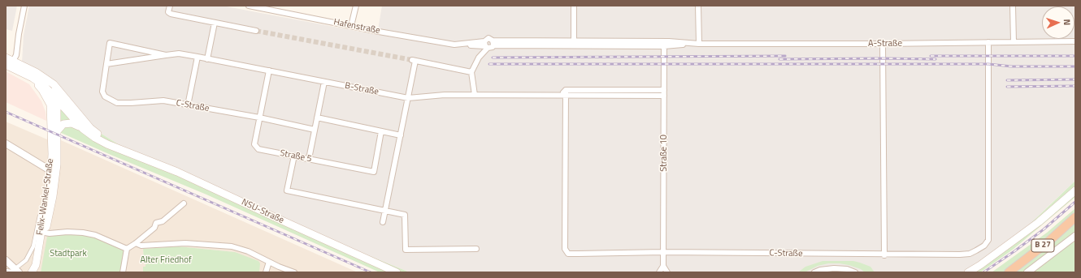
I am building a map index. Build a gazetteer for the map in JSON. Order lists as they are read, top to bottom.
{
  "streets": {
    "highway": ["B 27"],
    "main road": ["Felix-Wankel-Straße", "NSU-Straße"],
    "street": [
      "Hafenstraße",
      "A-Straße",
      "B-Straße",
      "C-Straße",
      "Straße 10",
      "Straße 5"
    ]
  },
  "crossings": [
    ["Hafenstraße", "A-Straße"],
    ["A-Straße", "C-Straße"],
    ["A-Straße", "Straße 10"],
    ["B-Straße", "C-Straße"],
    ["B-Straße", "Straße 5"],
    ["C-Straße", "Straße 10"],
    ["C-Straße", "Straße 5"],
    ["Felix-Wankel-Straße", "NSU-Straße"]
  ],
  "parks": ["Stadtpark", "Alter Friedhof"],
  "north": "right"
}
